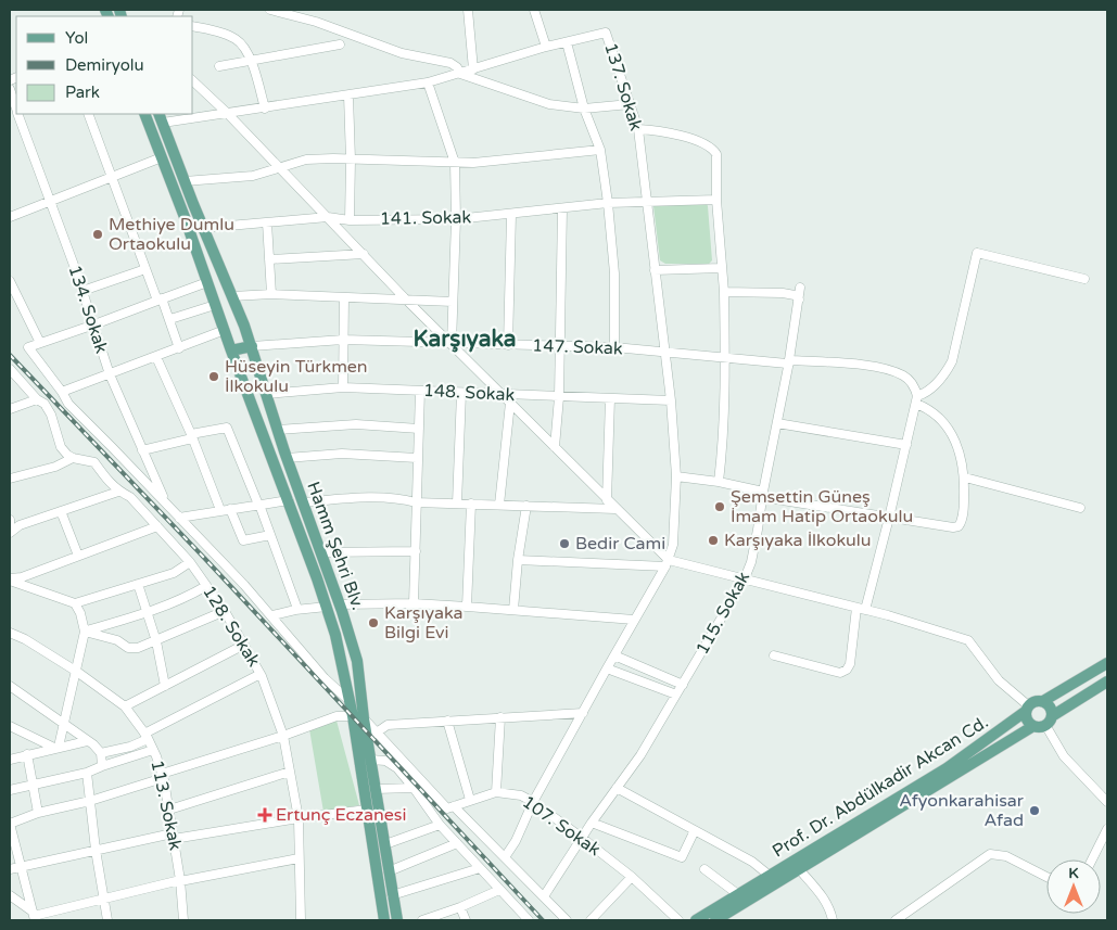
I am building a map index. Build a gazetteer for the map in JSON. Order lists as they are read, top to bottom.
{
  "streets": {
    "main road": ["Hamm Şehri Blv.", "Prof. Dr. Abdülkadir Akcan Cd."],
    "street": [
      "137. Sokak",
      "141. Sokak",
      "134. Sokak",
      "147. Sokak",
      "148. Sokak",
      "115. Sokak",
      "128. Sokak",
      "113. Sokak",
      "107. Sokak"
    ]
  },
  "crossings": [
    ["137. Sokak", "141. Sokak"],
    ["137. Sokak", "147. Sokak"],
    ["137. Sokak", "148. Sokak"],
    ["137. Sokak", "Hamm Şehri Blv."],
    ["137. Sokak", "107. Sokak"],
    ["141. Sokak", "Hamm Şehri Blv."],
    ["147. Sokak", "Hamm Şehri Blv."],
    ["147. Sokak", "115. Sokak"],
    ["148. Sokak", "Hamm Şehri Blv."],
    ["115. Sokak", "107. Sokak"]
  ],
  "districts": ["Karşıyaka"],
  "places": {
    "other": [
      "Methiye Dumlu Ortaokulu",
      "Hüseyin Türkmen İlkokulu",
      "Şemsettin Güneş İmam Hatip Ortaokulu",
      "Karşıyaka İlkokulu",
      "Bedir Cami",
      "Karşıyaka Bilgi Evi",
      "Afyonkarahisar Afad"
    ],
    "health": ["Ertunç Eczanesi"]
  },
  "legend": ["Yol", "Demiryolu", "Park"],
  "north": "top"
}
